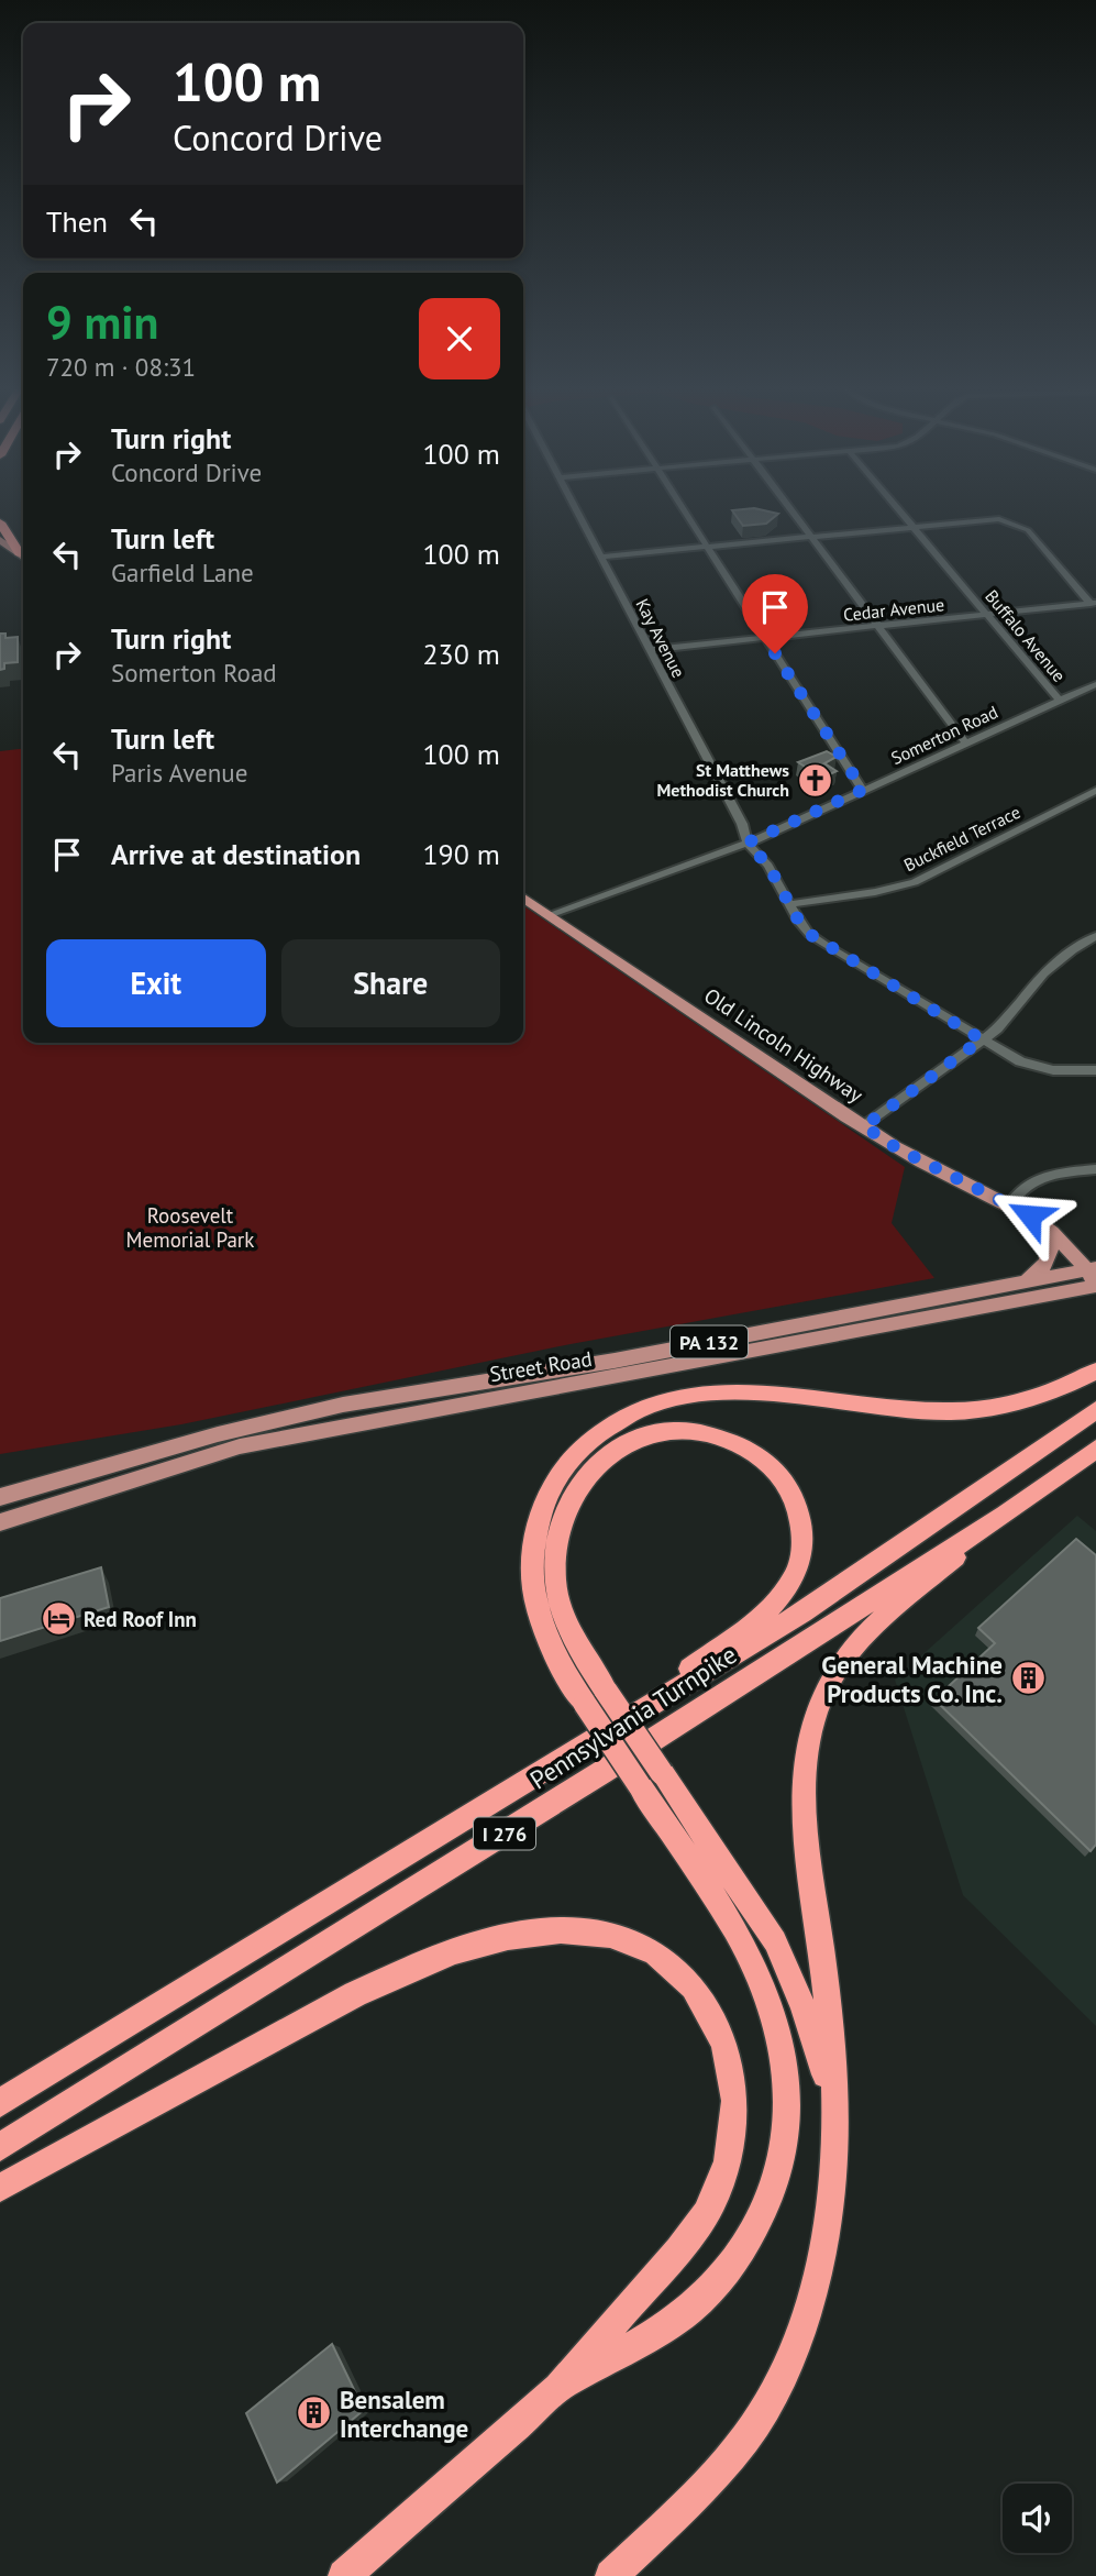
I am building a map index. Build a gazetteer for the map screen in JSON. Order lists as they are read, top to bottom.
{
  "streets": {
    "highway": ["Pennsylvania Turnpike", "I 276"],
    "main road": ["Old Lincoln Highway", "PA 132", "Street Road"],
    "street": [
      "Cedar Avenue",
      "Buffalo Avenue",
      "Kay Avenue",
      "Somerton Road",
      "Buckfield Terrace"
    ]
  },
  "crossings": [
    ["Cedar Avenue", "Buffalo Avenue"],
    ["Cedar Avenue", "Kay Avenue"],
    ["Buffalo Avenue", "Somerton Road"],
    ["Kay Avenue", "Somerton Road"],
    ["Somerton Road", "Old Lincoln Highway"],
    ["Old Lincoln Highway", "Street Road"]
  ],
  "parks": ["Roosevelt Memorial Park"],
  "places": {
    "church": ["St Matthews Methodist Church"],
    "hotel": ["Red Roof Inn"],
    "building": ["General Machine Products Co. Inc.", "Bensalem Interchange"]
  },
  "page": {
    "turn": ["100 m", "Concord Drive"],
    "then": "Then",
    "heading": ["9 min", "720 m · 08:31"],
    "list": [
      {
        "name": "Turn right",
        "note": "Concord Drive",
        "value": "100 m"
      },
      {
        "name": "Turn left",
        "note": "Garfield Lane",
        "value": "100 m"
      },
      {
        "name": "Turn right",
        "note": "Somerton Road",
        "value": "230 m"
      },
      {
        "name": "Turn left",
        "note": "Paris Avenue",
        "value": "100 m"
      },
      {
        "name": "Arrive at destination",
        "value": "190 m"
      }
    ],
    "buttons": ["Exit", "Share"]
  }
}
